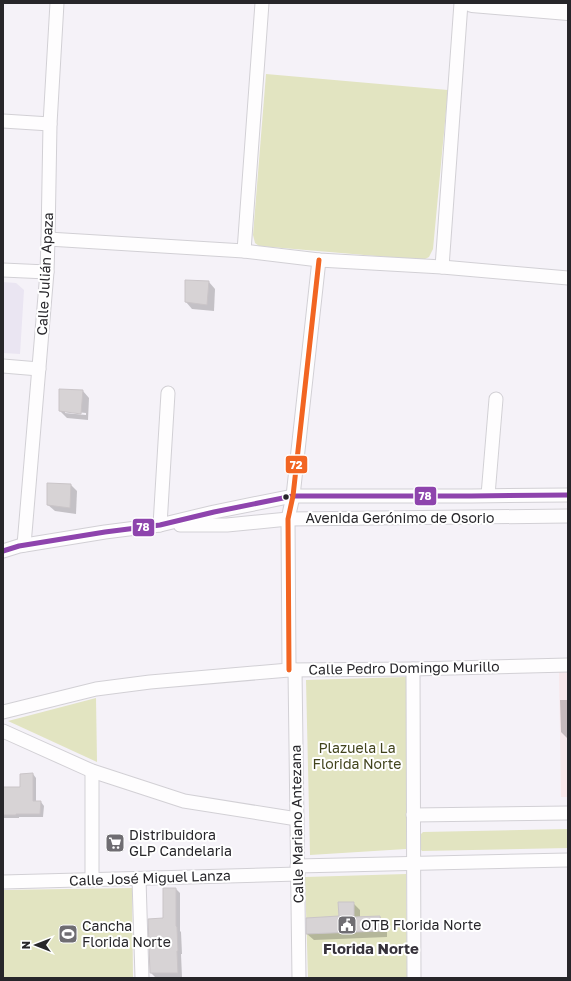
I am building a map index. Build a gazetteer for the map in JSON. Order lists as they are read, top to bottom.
{
  "streets": {
    "street": [
      "Calle Julián Apaza",
      "Avenida Gerónimo de Osorio",
      "Calle Pedro Domingo Murillo",
      "Calle Mariano Antezana",
      "Calle José Miguel Lanza"
    ]
  },
  "crossings": [
    ["Calle Julián Apaza", "Avenida Gerónimo de Osorio"],
    ["Avenida Gerónimo de Osorio", "Calle Mariano Antezana"],
    ["Calle Pedro Domingo Murillo", "Calle Mariano Antezana"],
    ["Calle Mariano Antezana", "Calle José Miguel Lanza"]
  ],
  "districts": ["Florida Norte"],
  "parks": ["Plazuela La Florida Norte"],
  "places": {
    "supermarket": ["Distribuidora GLP Candelaria"],
    "public building": ["OTB Florida Norte"],
    "sports": ["Cancha Florida Norte"]
  },
  "lines": ["transit line 72", "transit line 78"],
  "north": "left"
}
